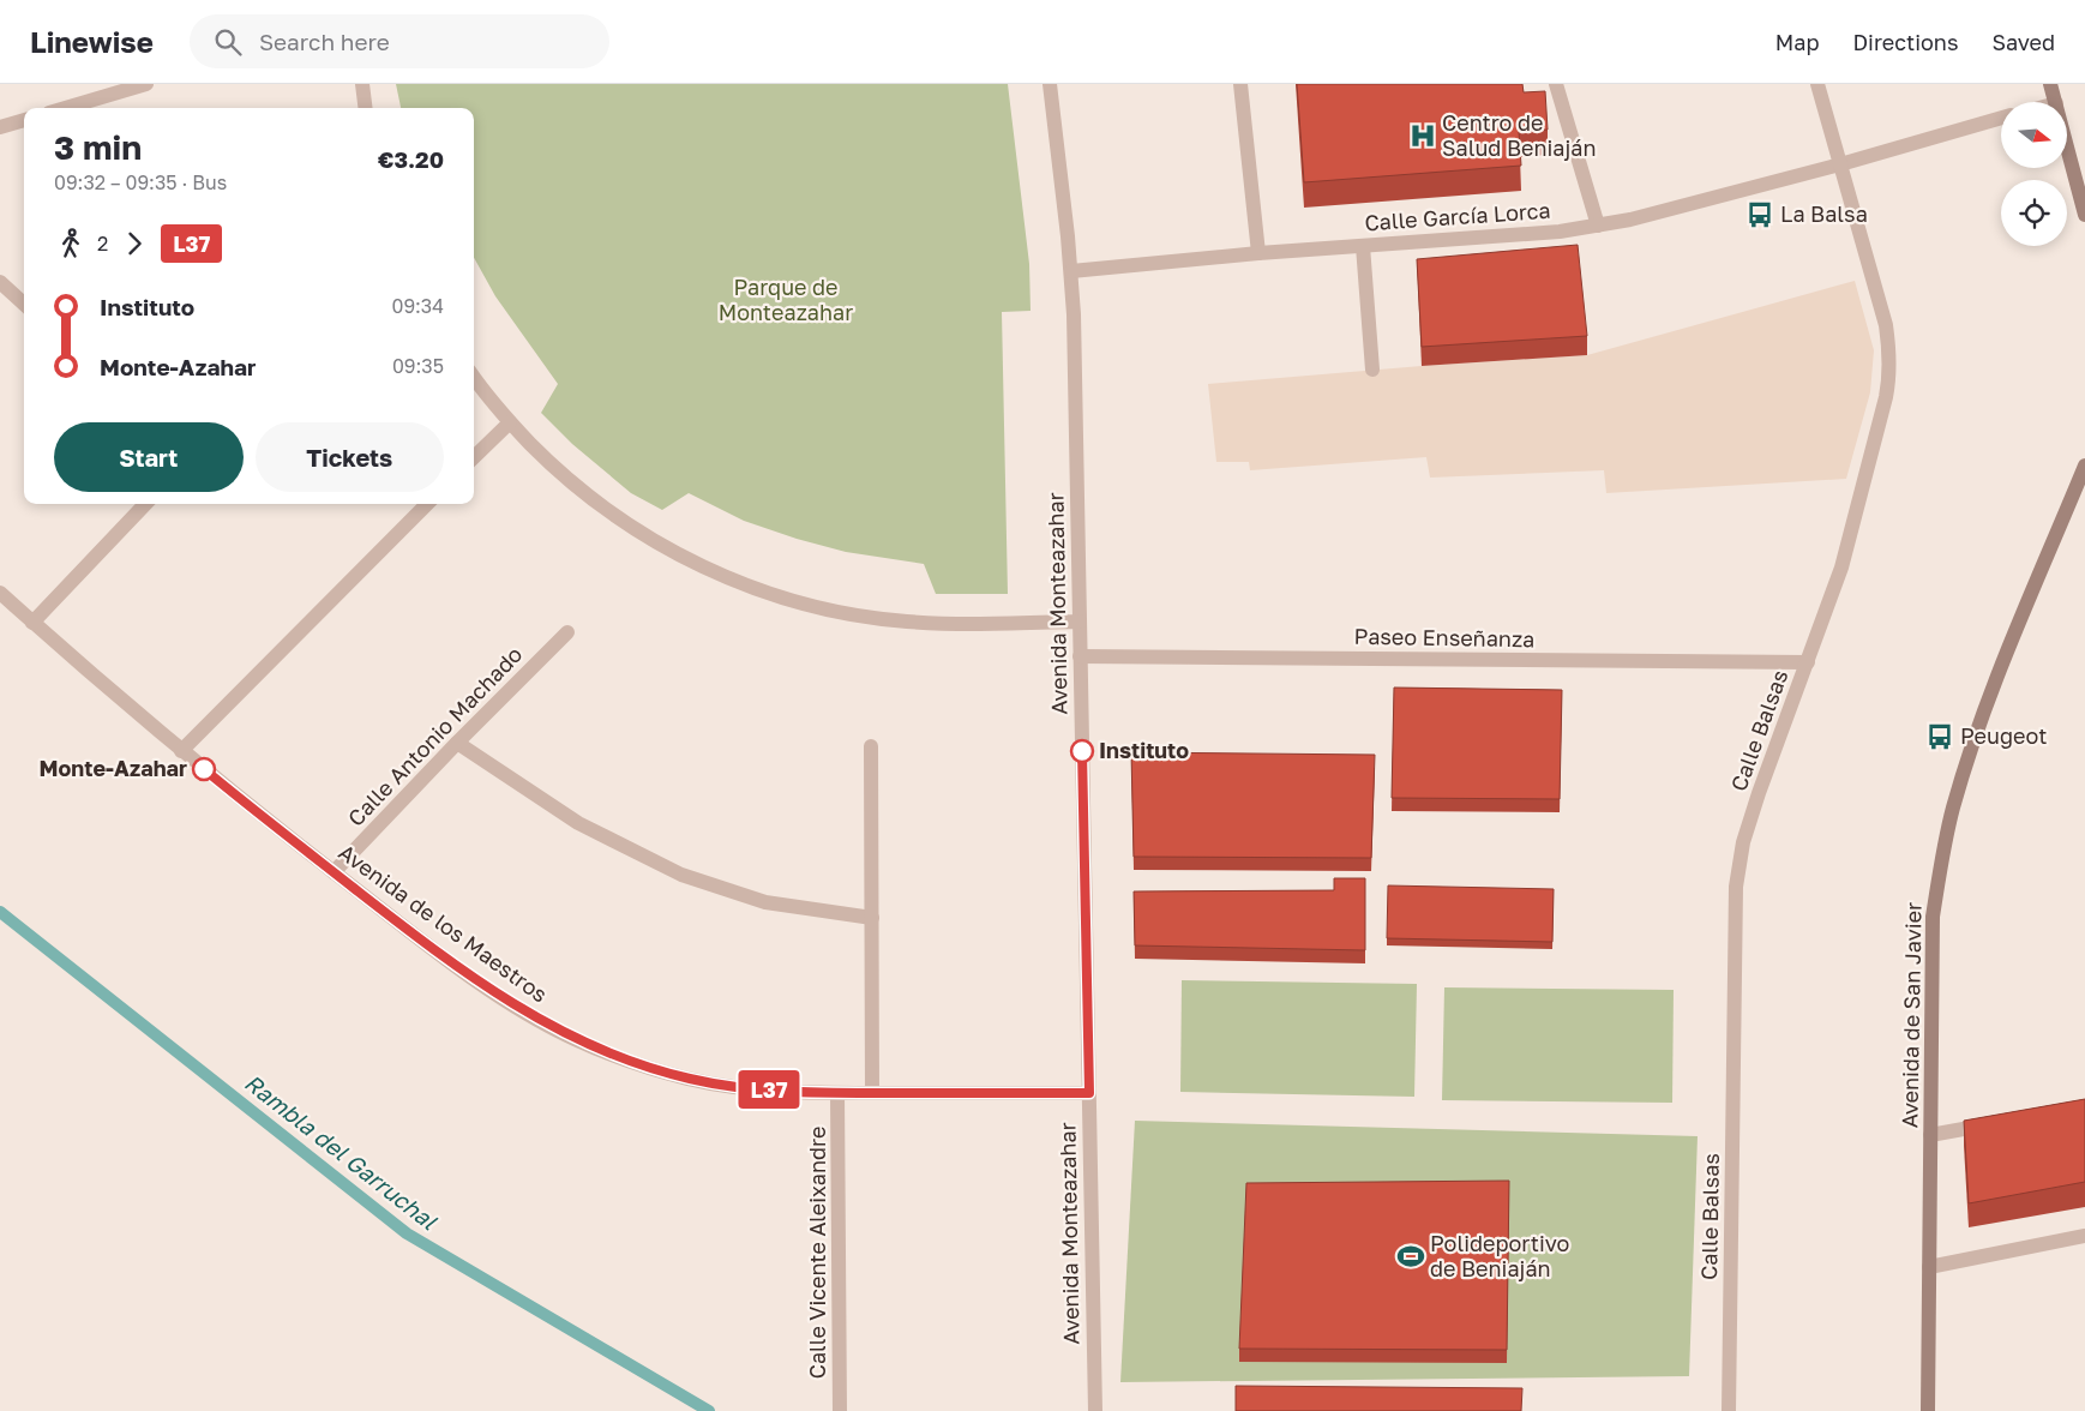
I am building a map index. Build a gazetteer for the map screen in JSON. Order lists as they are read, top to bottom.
{
  "streets": {
    "main road": ["Avenida de San Javier"],
    "street": [
      "Calle García Lorca",
      "Avenida Monteazahar",
      "Paseo Enseñanza",
      "Calle Balsas",
      "Calle Antonio Machado",
      "Avenida de los Maestros",
      "Calle Vicente Aleixandre"
    ]
  },
  "crossings": [
    ["Calle García Lorca", "Avenida Monteazahar"],
    ["Calle García Lorca", "Calle Balsas"],
    ["Avenida Monteazahar", "Paseo Enseñanza"],
    ["Avenida Monteazahar", "Avenida de los Maestros"],
    ["Paseo Enseñanza", "Calle Balsas"],
    ["Calle Antonio Machado", "Avenida de los Maestros"],
    ["Avenida de los Maestros", "Calle Vicente Aleixandre"]
  ],
  "water": ["Rambla del Garruchal"],
  "parks": ["Parque de Monteazahar"],
  "places": {
    "hospital": ["Centro de Salud Beniaján"],
    "bus stop": ["La Balsa", "Peugeot"],
    "other": ["Instituto", "Monte-Azahar"],
    "sports": ["Polideportivo de Beniaján"]
  },
  "lines": ["bus line L37"],
  "north": "right",
  "page": {
    "header": "Linewise",
    "search": "Search here",
    "nav": ["Map", "Directions", "Saved"],
    "on_map": "L37",
    "heading": ["3 min", "09:32 – 09:35 · Bus", "€3.20"],
    "legs": ["2", "L37"],
    "list": [
      {
        "name": "Instituto",
        "value": "09:34"
      },
      {
        "name": "Monte-Azahar",
        "value": "09:35"
      }
    ],
    "buttons": ["Start", "Tickets"]
  }
}
